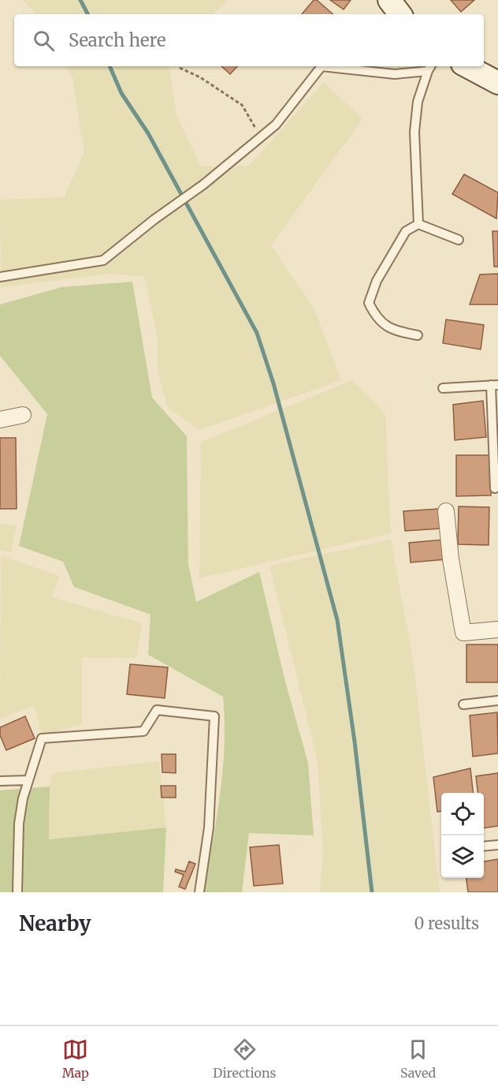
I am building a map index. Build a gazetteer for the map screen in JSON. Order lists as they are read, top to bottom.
{
  "page": {
    "search": "Search here",
    "heading": ["Nearby", "0 results"],
    "nav": ["Map", "Directions", "Saved"]
  }
}
